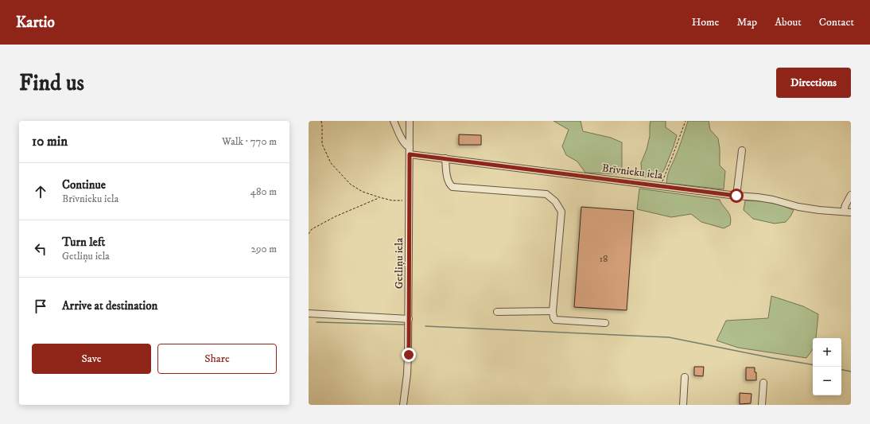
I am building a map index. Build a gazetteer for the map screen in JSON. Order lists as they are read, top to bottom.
{
  "streets": {
    "street": ["Brīvnieku iela", "Getliņu iela"]
  },
  "crossings": [
    ["Brīvnieku iela", "Getliņu iela"]
  ],
  "house_numbers": ["18"],
  "page": {
    "header": "Kartio",
    "nav": [
      "Home",
      "Map",
      "About",
      "Contact"
    ],
    "buttons": [
      "Directions",
      ["Save", "Share"]
    ],
    "title": "Find us",
    "heading": ["10 min", "Walk · 770 m"],
    "list": [
      ["Continue", "Brīvnieku iela", "480 m"],
      ["Turn left", "Getliņu iela", "290 m"],
      "Arrive at destination"
    ],
    "map_buttons": ["+", "−"]
  }
}
